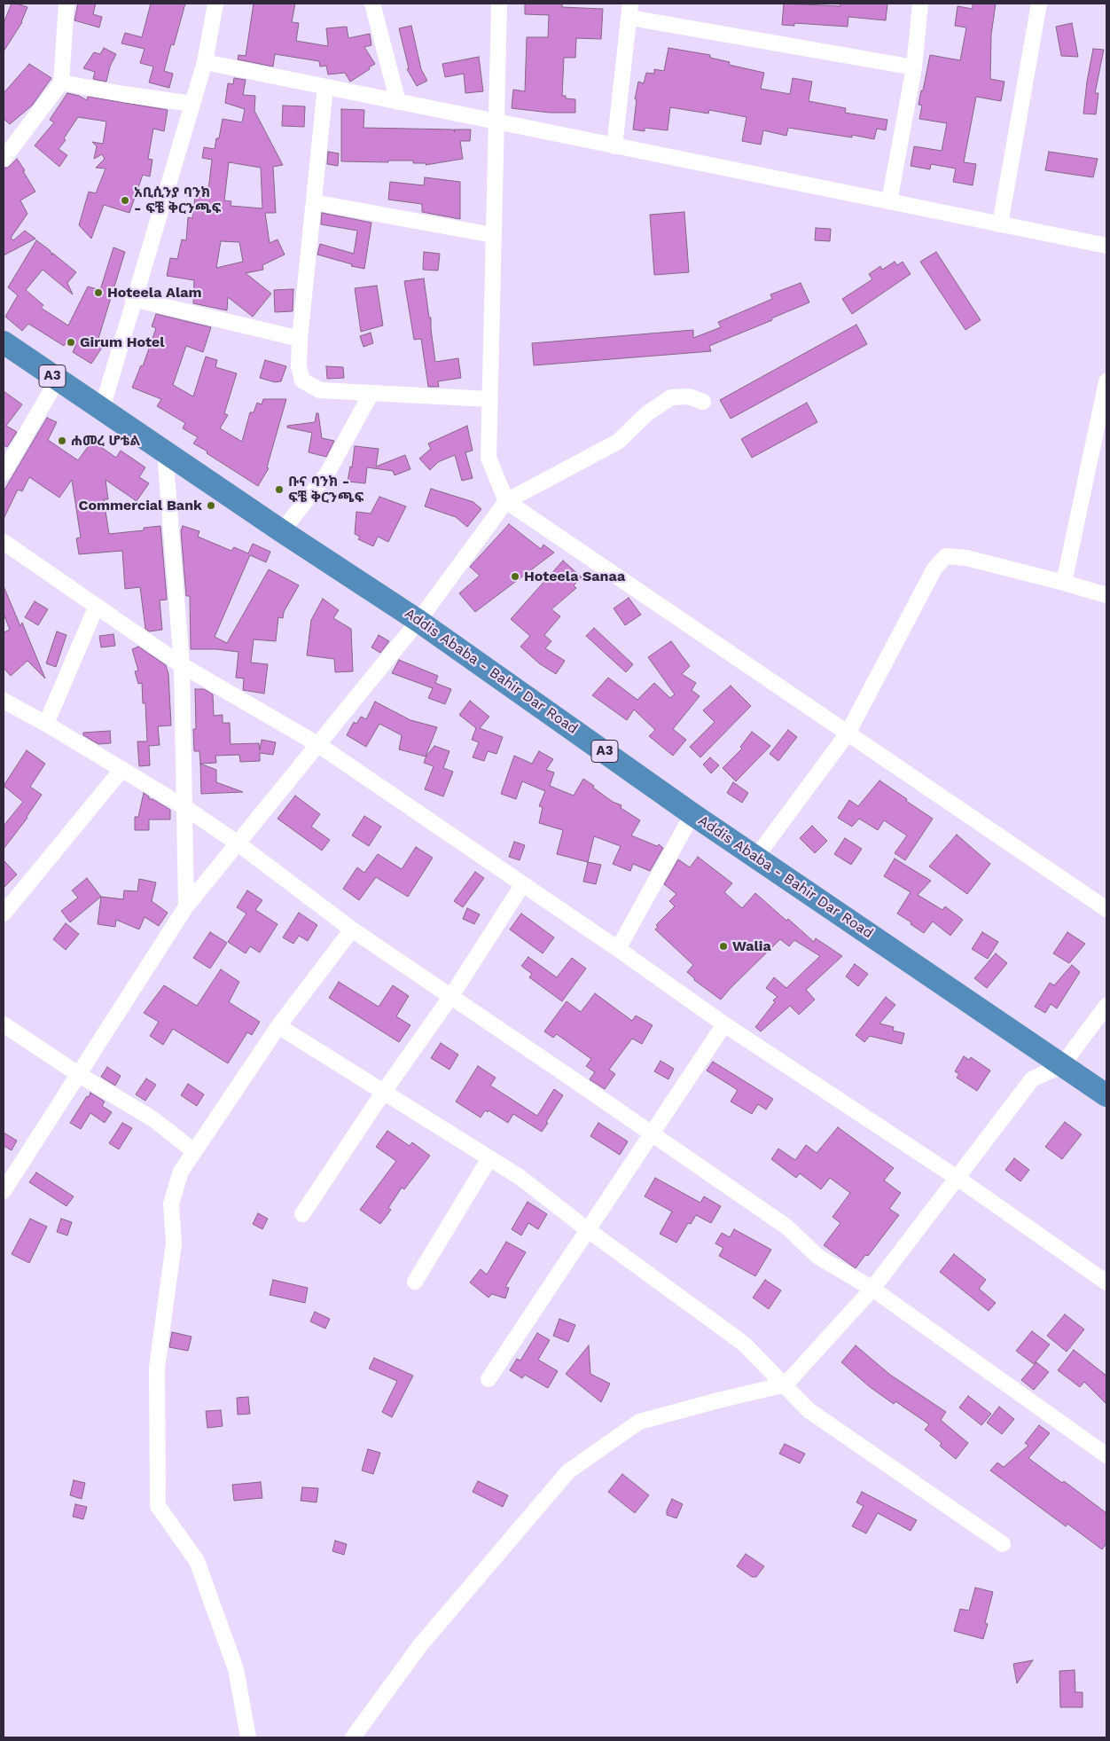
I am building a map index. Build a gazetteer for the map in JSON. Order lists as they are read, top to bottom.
{
  "streets": {
    "highway": ["A3", "Addis Ababa - Bahir Dar Road"]
  },
  "places": [
    "አቢሲንያ ባንክ - ፍቼ ቅርንጫፍ",
    "Hoteela Alam",
    "Girum Hotel",
    "ሐመረ ሆቴል",
    "ቡና ባንክ - ፍቼ ቅርንጫፍ",
    "Commercial Bank",
    "Hoteela Sanaa",
    "Walia"
  ]
}
